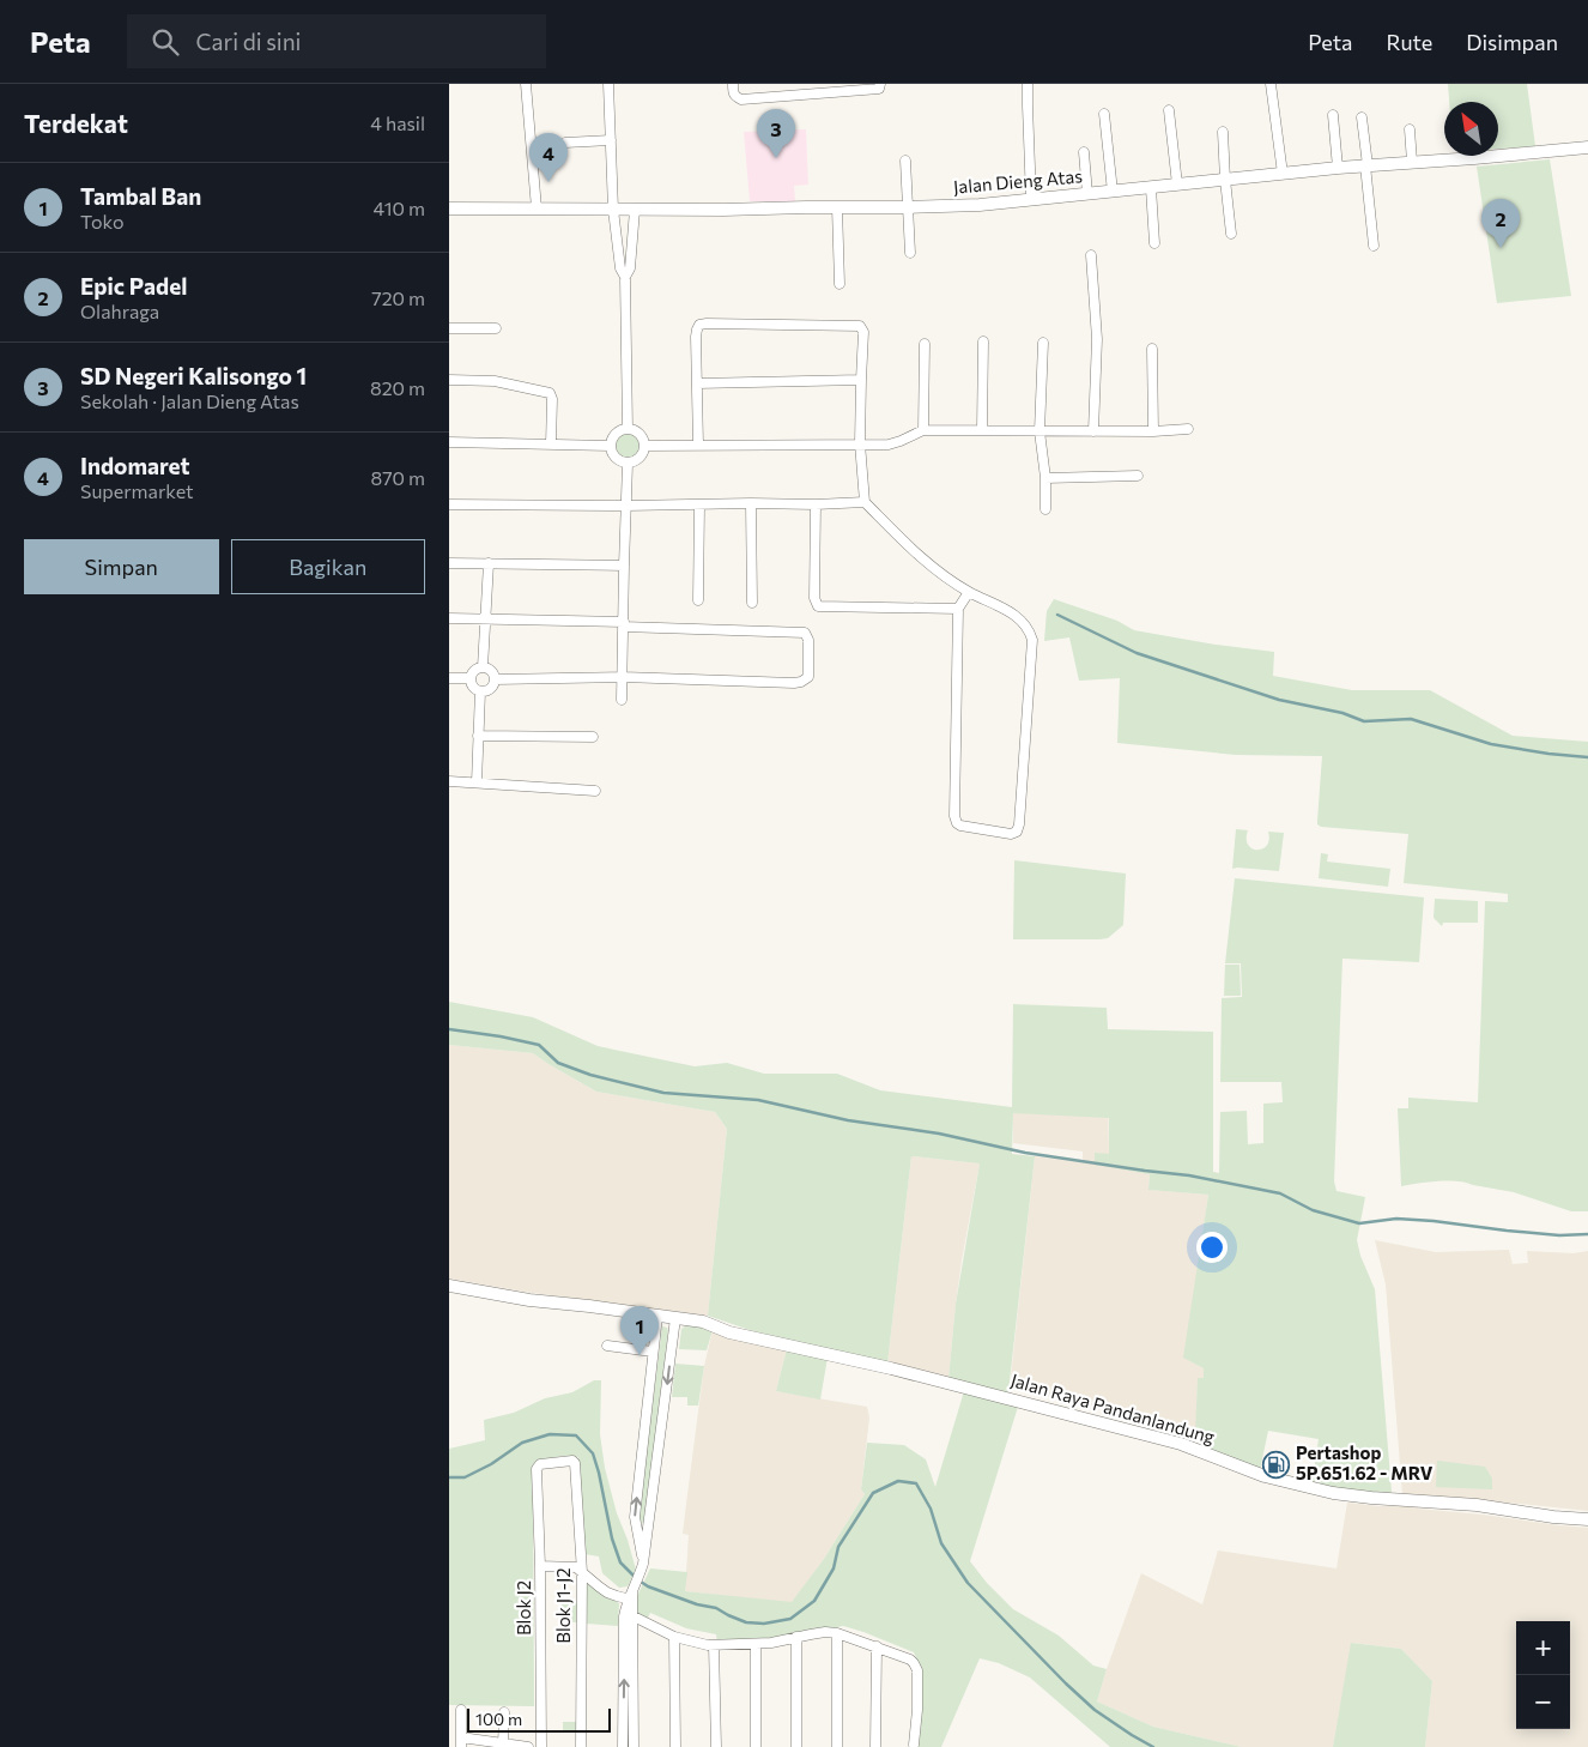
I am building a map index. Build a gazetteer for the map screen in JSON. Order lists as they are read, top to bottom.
{
  "streets": {
    "street": [
      "Jalan Dieng Atas",
      "Jalan Raya Pandanlandung",
      "Blok J1-J2",
      "Blok J2"
    ]
  },
  "crossings": [
    ["Blok J1-J2", "Blok J2"]
  ],
  "places": {
    "fuel station": ["Pertashop 5P.651.62 - MRV"]
  },
  "scale_bar": "100 m",
  "north": "top left",
  "page": {
    "header": "Peta",
    "search": "Cari di sini",
    "nav": ["Peta", "Rute", "Disimpan"],
    "heading": ["Terdekat", "4 hasil"],
    "pins": [
      "3",
      "4",
      "2",
      "1"
    ],
    "list": [
      {
        "mark": "1",
        "name": "Tambal Ban",
        "note": "Toko",
        "value": "410 m"
      },
      {
        "mark": "2",
        "name": "Epic Padel",
        "note": "Olahraga",
        "value": "720 m"
      },
      {
        "mark": "3",
        "name": "SD Negeri Kalisongo 1",
        "note": "Sekolah · Jalan Dieng Atas",
        "value": "820 m"
      },
      {
        "mark": "4",
        "name": "Indomaret",
        "note": "Supermarket",
        "value": "870 m"
      }
    ],
    "buttons": ["Simpan", "Bagikan"],
    "map_buttons": ["+", "−"],
    "scale": "100 m"
  }
}
